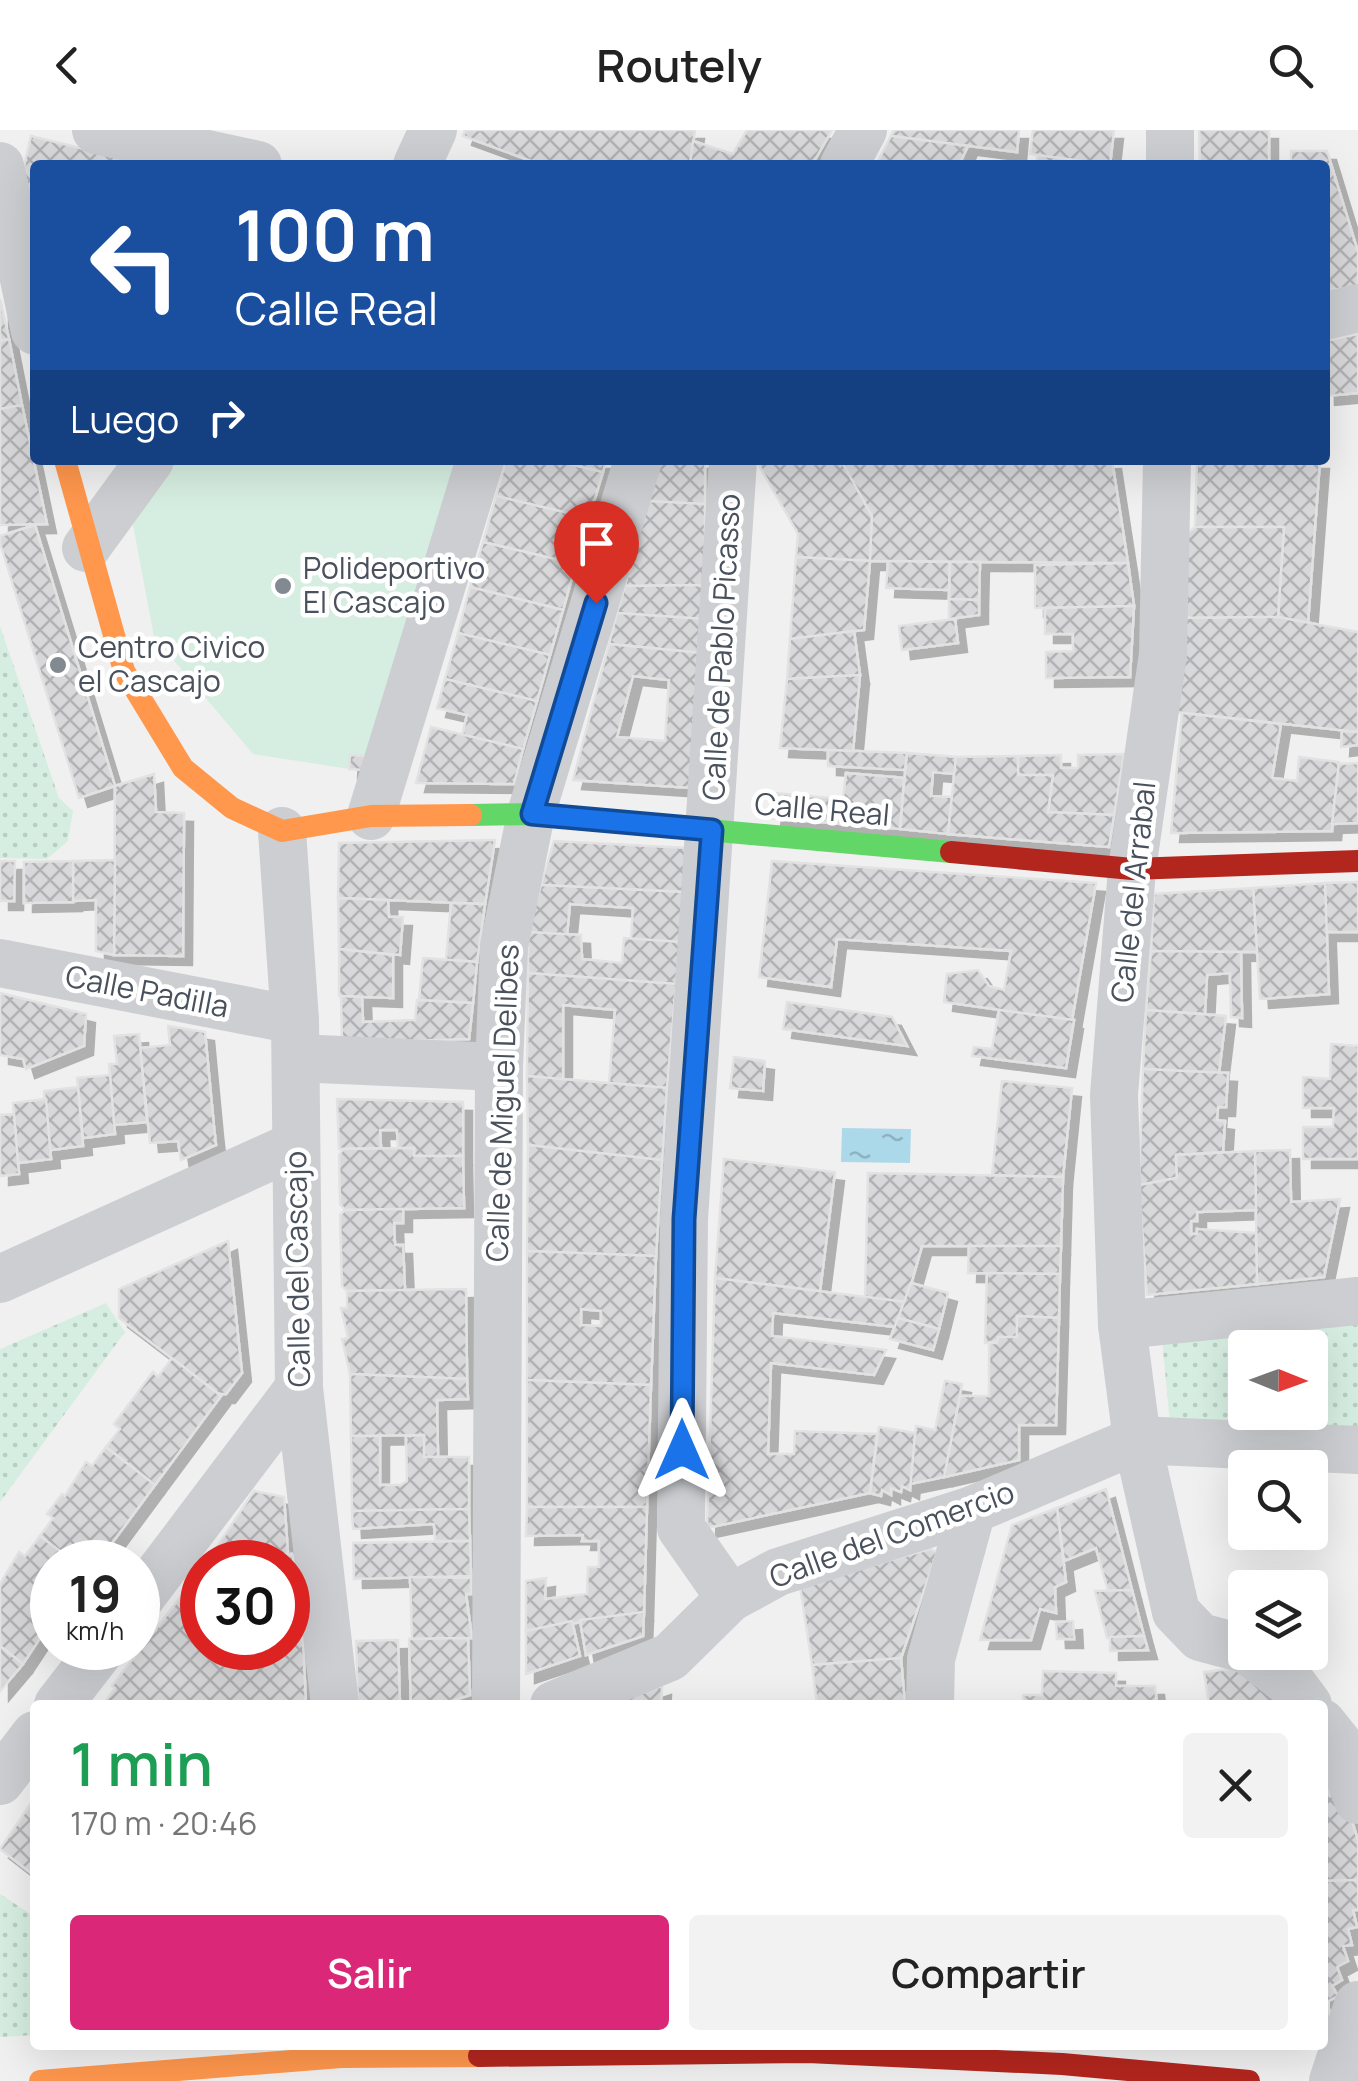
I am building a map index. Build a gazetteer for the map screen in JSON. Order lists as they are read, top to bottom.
{
  "streets": {
    "street": [
      "Calle de Pablo Picasso",
      "Calle Real",
      "Calle del Arrabal",
      "Calle Padilla",
      "Calle de Miguel Delibes",
      "Calle del Cascajo",
      "Calle del Comercio"
    ]
  },
  "crossings": [
    ["Calle de Pablo Picasso", "Calle Real"],
    ["Calle de Pablo Picasso", "Calle del Comercio"],
    ["Calle Real", "Calle del Arrabal"],
    ["Calle Real", "Calle de Miguel Delibes"],
    ["Calle Real", "Calle del Cascajo"],
    ["Calle del Arrabal", "Calle del Comercio"],
    ["Calle Padilla", "Calle de Miguel Delibes"],
    ["Calle Padilla", "Calle del Cascajo"]
  ],
  "places": ["Polideportivo El Cascajo", "Centro Civico el Cascajo"],
  "north": "right",
  "page": {
    "header": "Routely",
    "turn": ["100 m", "Calle Real"],
    "then": "Luego",
    "speed": "19 km/h",
    "limit": "30",
    "heading": ["1 min", "170 m · 20:46"],
    "buttons": ["Salir", "Compartir"]
  }
}
